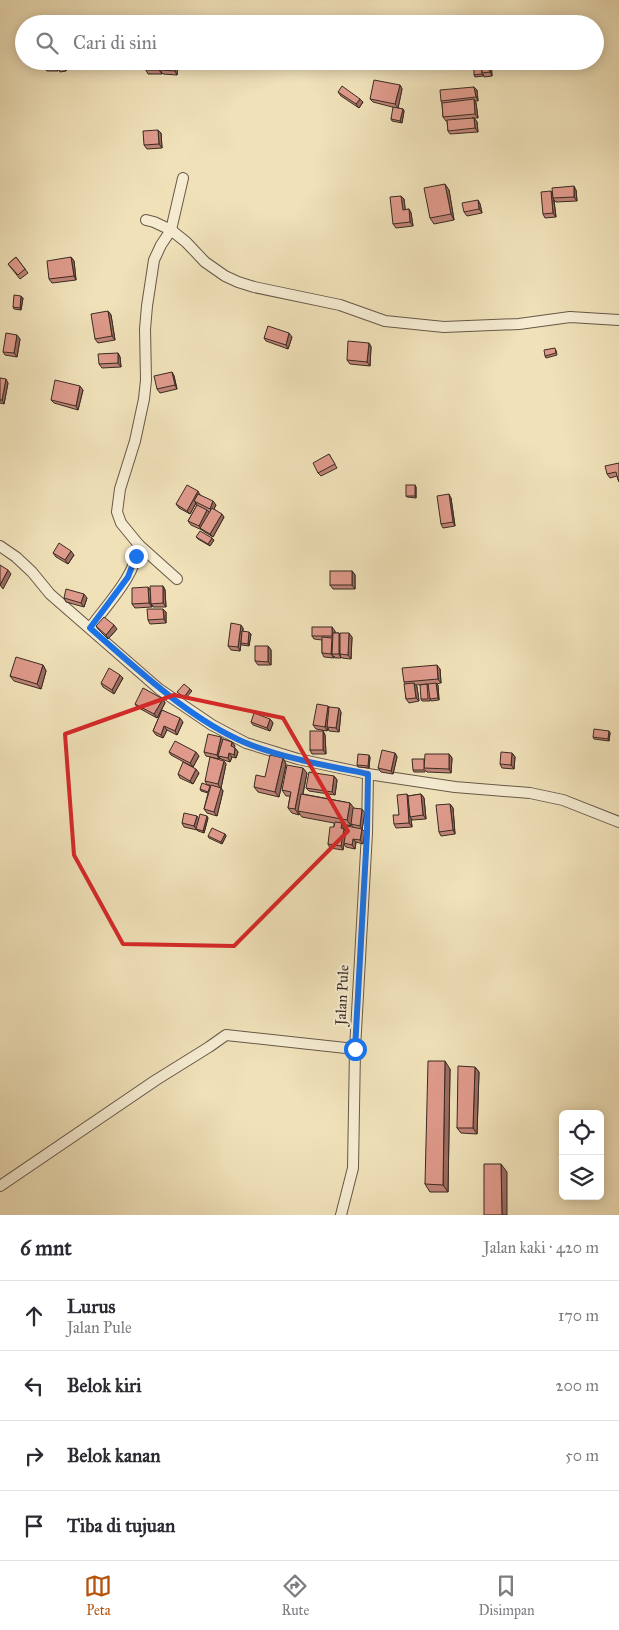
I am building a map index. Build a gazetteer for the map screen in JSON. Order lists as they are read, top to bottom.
{
  "streets": {
    "street": ["Jalan Pule"]
  },
  "page": {
    "search": "Cari di sini",
    "heading": ["6 mnt", "Jalan kaki · 420 m"],
    "list": [
      ["Lurus", "Jalan Pule", "170 m"],
      ["Belok kiri", "200 m"],
      ["Belok kanan", "50 m"],
      "Tiba di tujuan"
    ],
    "nav": ["Peta", "Rute", "Disimpan"]
  }
}
